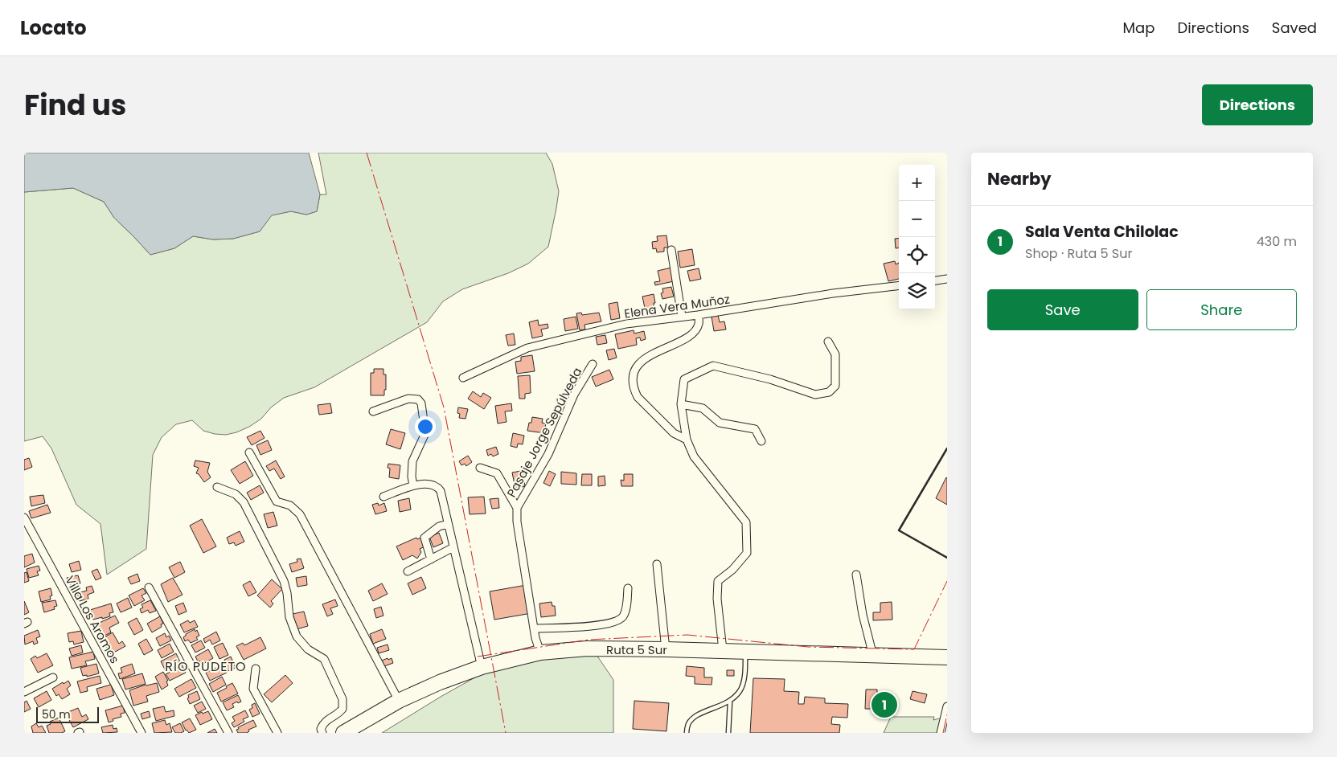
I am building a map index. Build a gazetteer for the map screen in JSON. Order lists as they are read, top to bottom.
{
  "streets": {
    "highway": ["Ruta 5 Sur"],
    "street": ["Elena Vera Muñoz", "Pasaje Jorge Sepúlveda", "Villa Los Aromos"]
  },
  "crossings": [
    ["Pasaje Jorge Sepúlveda", "Ruta 5 Sur"]
  ],
  "districts": ["RÍO PUDETO"],
  "scale_bar": "50 m",
  "page": {
    "header": "Locato",
    "nav": ["Map", "Directions", "Saved"],
    "title": "Find us",
    "buttons": [
      "Directions",
      ["Save", "Share"]
    ],
    "heading": "Nearby",
    "map_buttons": ["+", "−"],
    "list": [
      {
        "mark": "1",
        "name": "Sala Venta Chilolac",
        "note": "Shop · Ruta 5 Sur",
        "value": "430 m"
      }
    ],
    "pins": "1",
    "scale": "50 m"
  }
}
